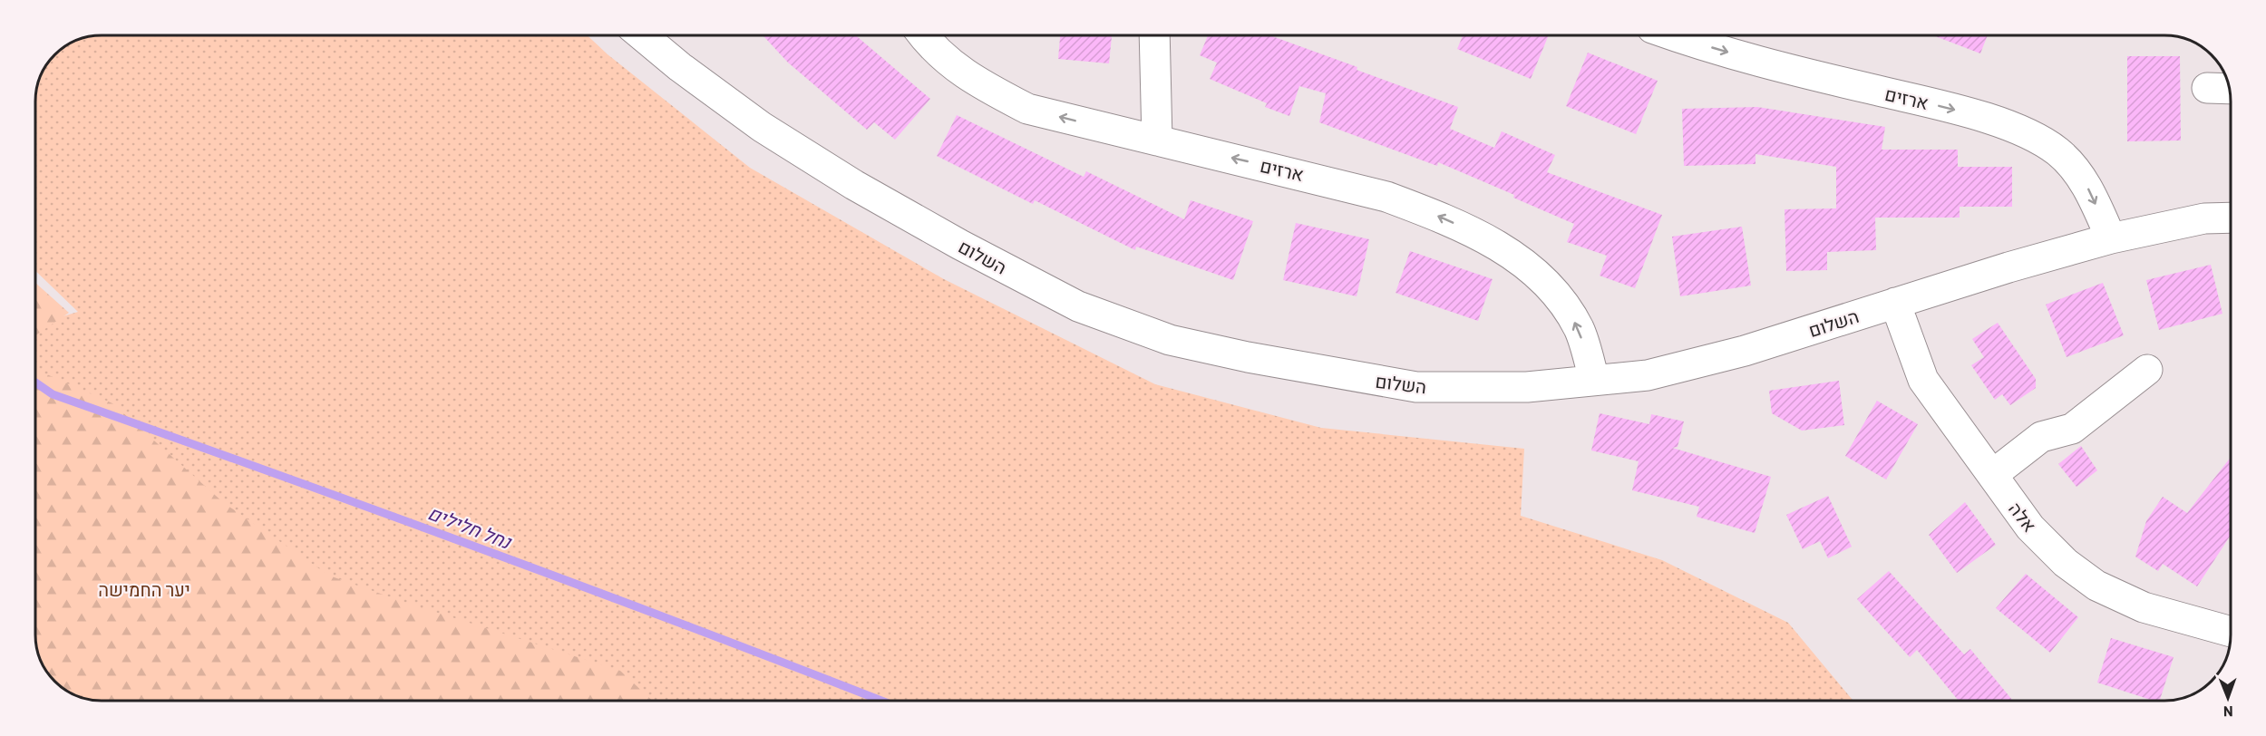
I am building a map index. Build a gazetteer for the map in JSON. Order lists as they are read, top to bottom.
{
  "streets": {
    "street": ["ארזים", "השלום", "אלה"]
  },
  "crossings": [
    ["ארזים", "השלום"],
    ["השלום", "אלה"]
  ],
  "water": ["נחל חלילים"],
  "parks": ["יער החמישה"],
  "north": "bottom"
}
